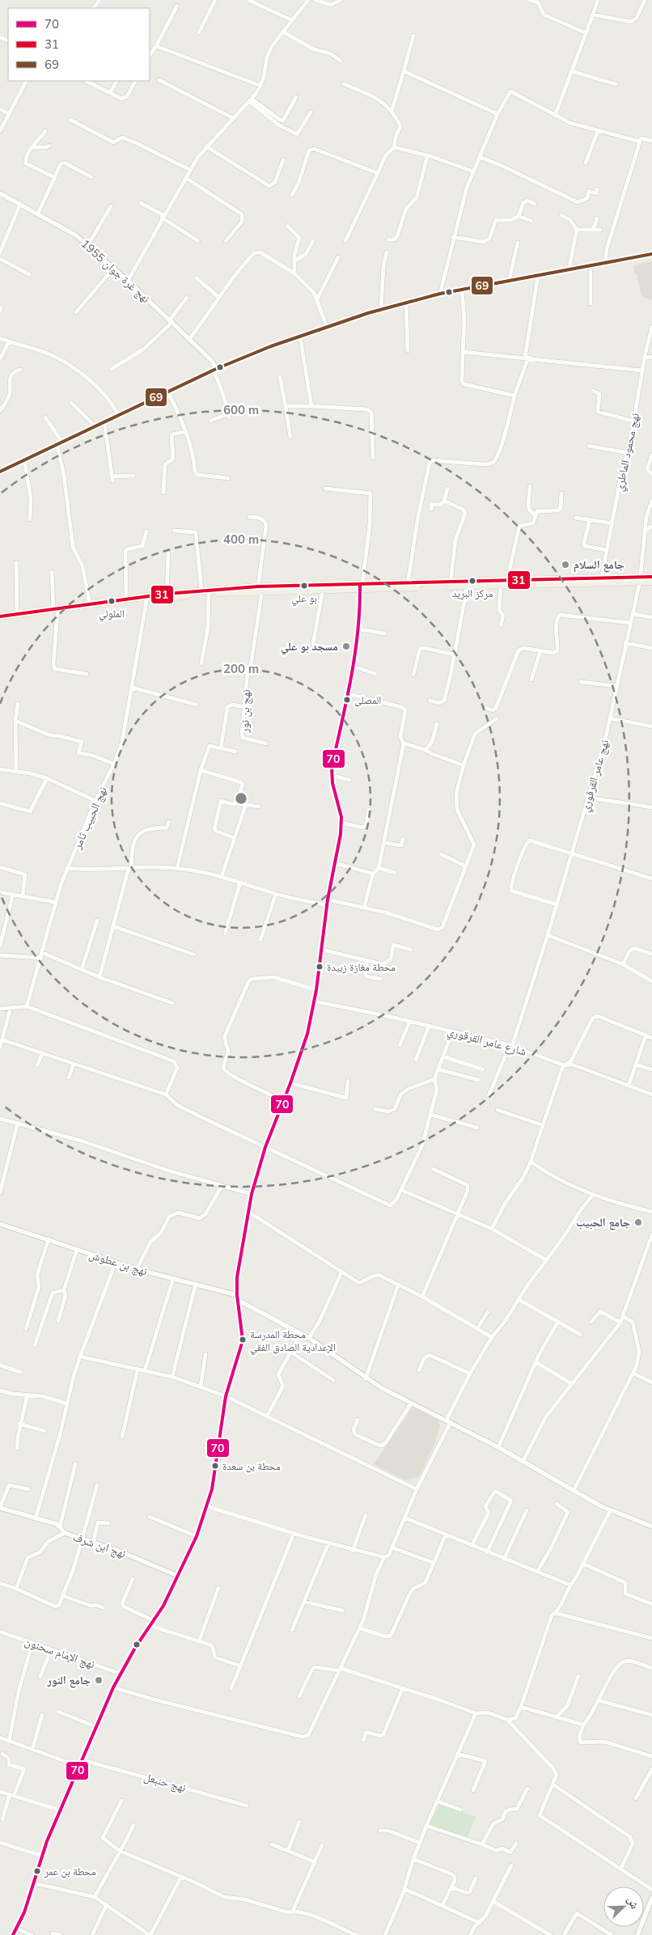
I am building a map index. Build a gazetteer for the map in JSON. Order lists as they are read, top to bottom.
{
  "streets": {
    "street": [
      "نهج غرة جوان 1955",
      "نهج محمود الماطري",
      "نهج بن نور",
      "نهج عامر القرقوري",
      "نهج الحبيب ثامر",
      "شارع عامر القرقوري",
      "نهج بن عطوش",
      "نهج ابن شرف",
      "نهج الإمام سحنون",
      "نهج حنبعل"
    ]
  },
  "crossings": [
    ["نهج عامر القرقوري", "شارع عامر القرقوري"]
  ],
  "places": [
    "جامع السلام",
    "مركز البريد",
    "بو علي",
    "الملولي",
    "مسجد بو علي",
    "المصلى",
    "محطة مغازة زبيدة",
    "جامع الحبيب",
    "محطة المدرسة الإعدادية الصادق الفقي",
    "محطة بن سعدة",
    "جامع النور",
    "محطة بن عمر"
  ],
  "lines": ["transit line 69", "transit line 31", "transit line 70"],
  "legend": ["70", "31", "69"],
  "north": "top right",
  "rings": ["600 m", "400 m", "200 m"]
}
